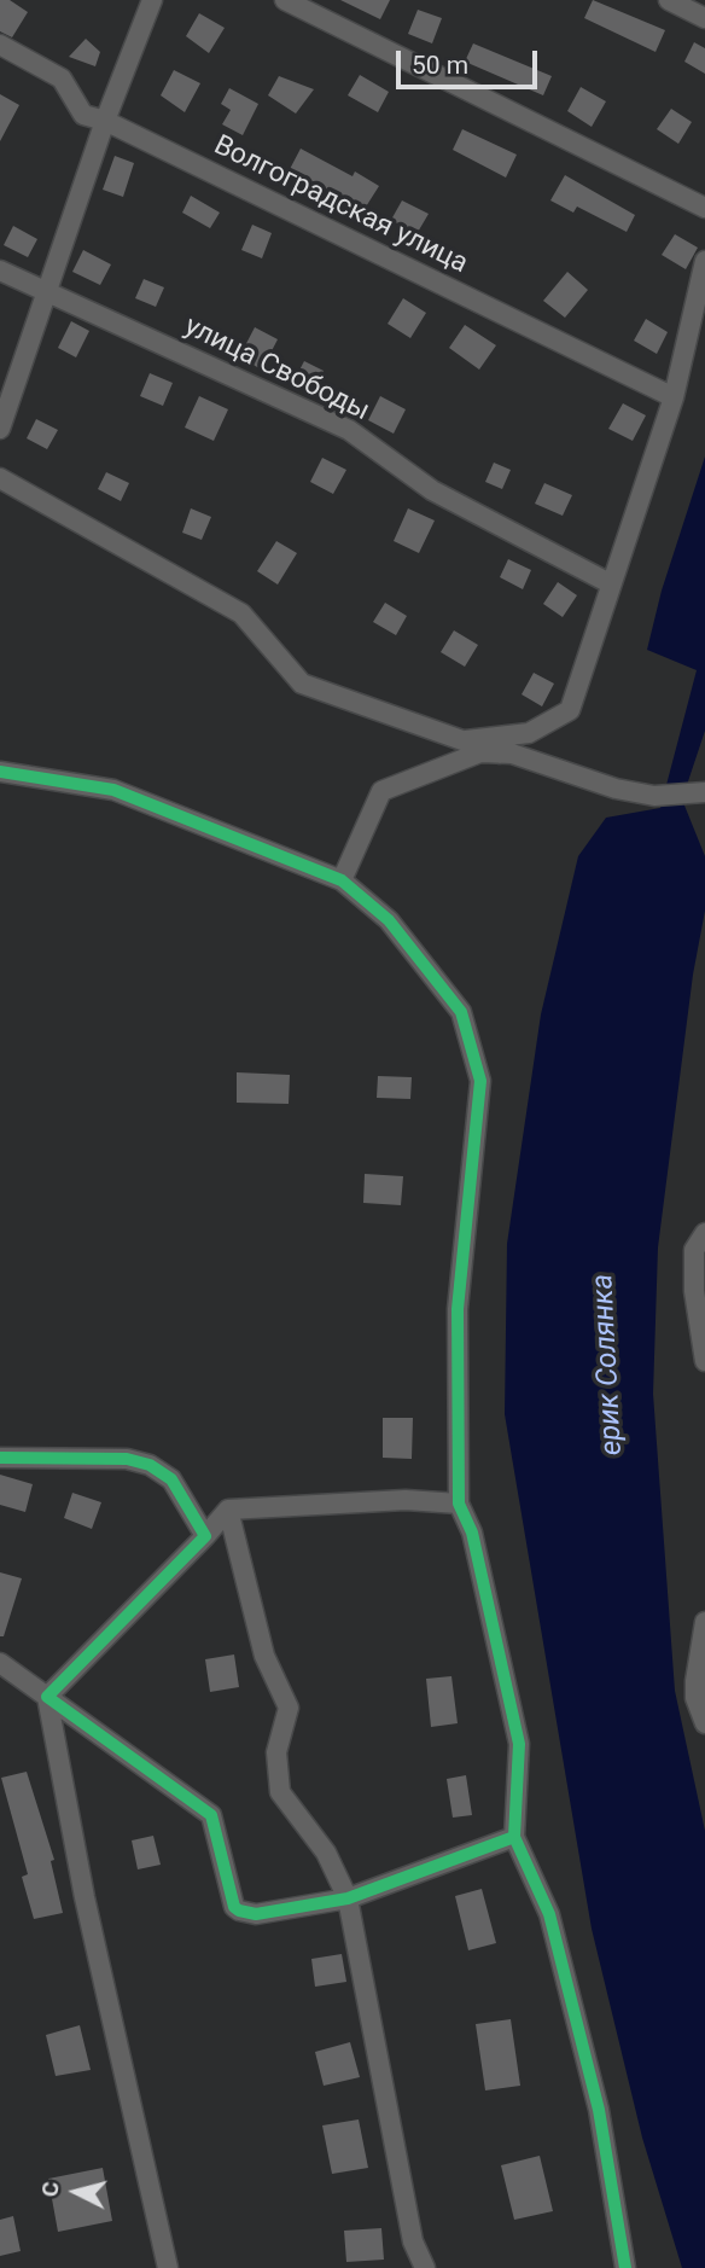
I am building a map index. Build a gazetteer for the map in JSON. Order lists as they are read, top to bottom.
{
  "streets": {
    "street": ["Волгоградская улица", "улица Свободы"]
  },
  "water": ["ерик Солянка"],
  "scale_bar": "50 m",
  "north": "left"
}
